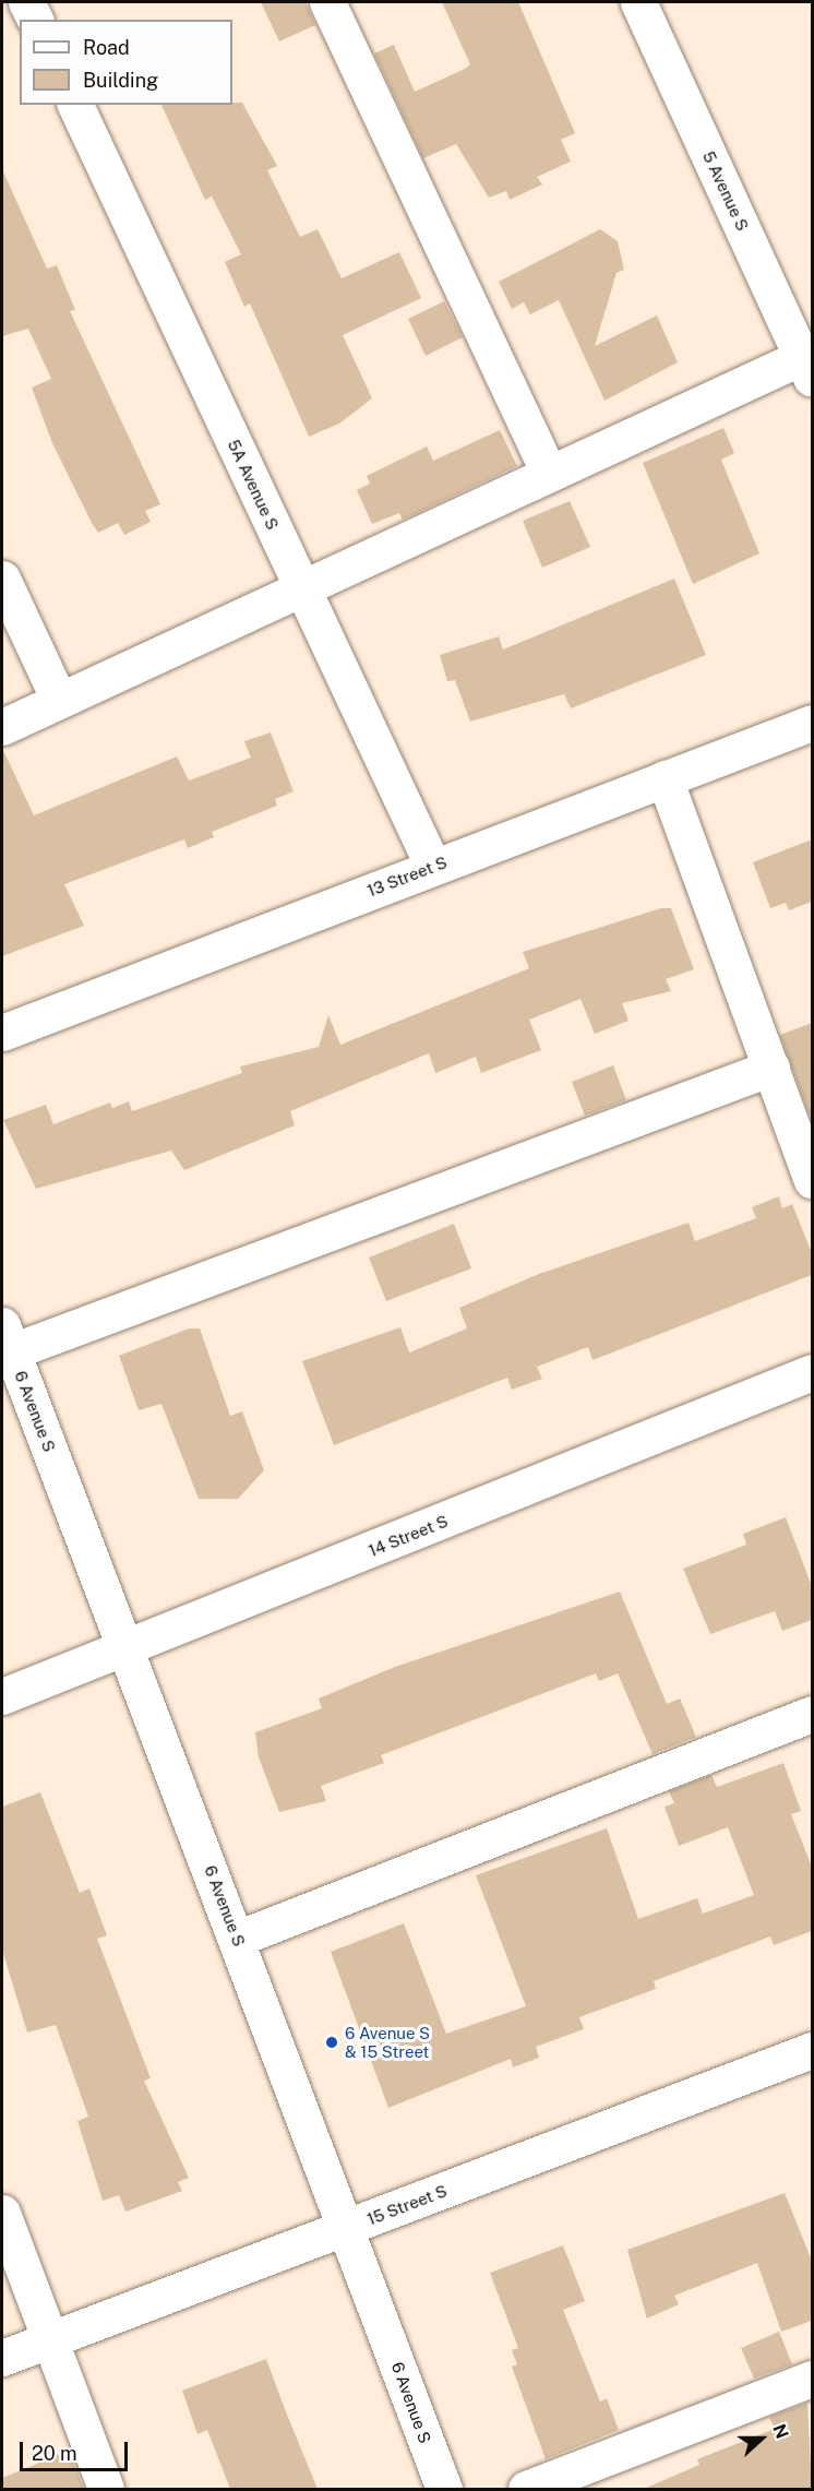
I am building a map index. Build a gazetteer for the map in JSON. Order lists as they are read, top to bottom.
{
  "streets": {
    "street": [
      "5 Avenue S",
      "5A Avenue S",
      "13 Street S",
      "6 Avenue S",
      "14 Street S",
      "15 Street S"
    ]
  },
  "crossings": [
    ["5A Avenue S", "13 Street S"],
    ["6 Avenue S", "14 Street S"],
    ["6 Avenue S", "15 Street S"]
  ],
  "places": ["6 Avenue S & 15 Street"],
  "legend": ["Road", "Building"],
  "scale_bar": "20 m",
  "north": "right"
}
